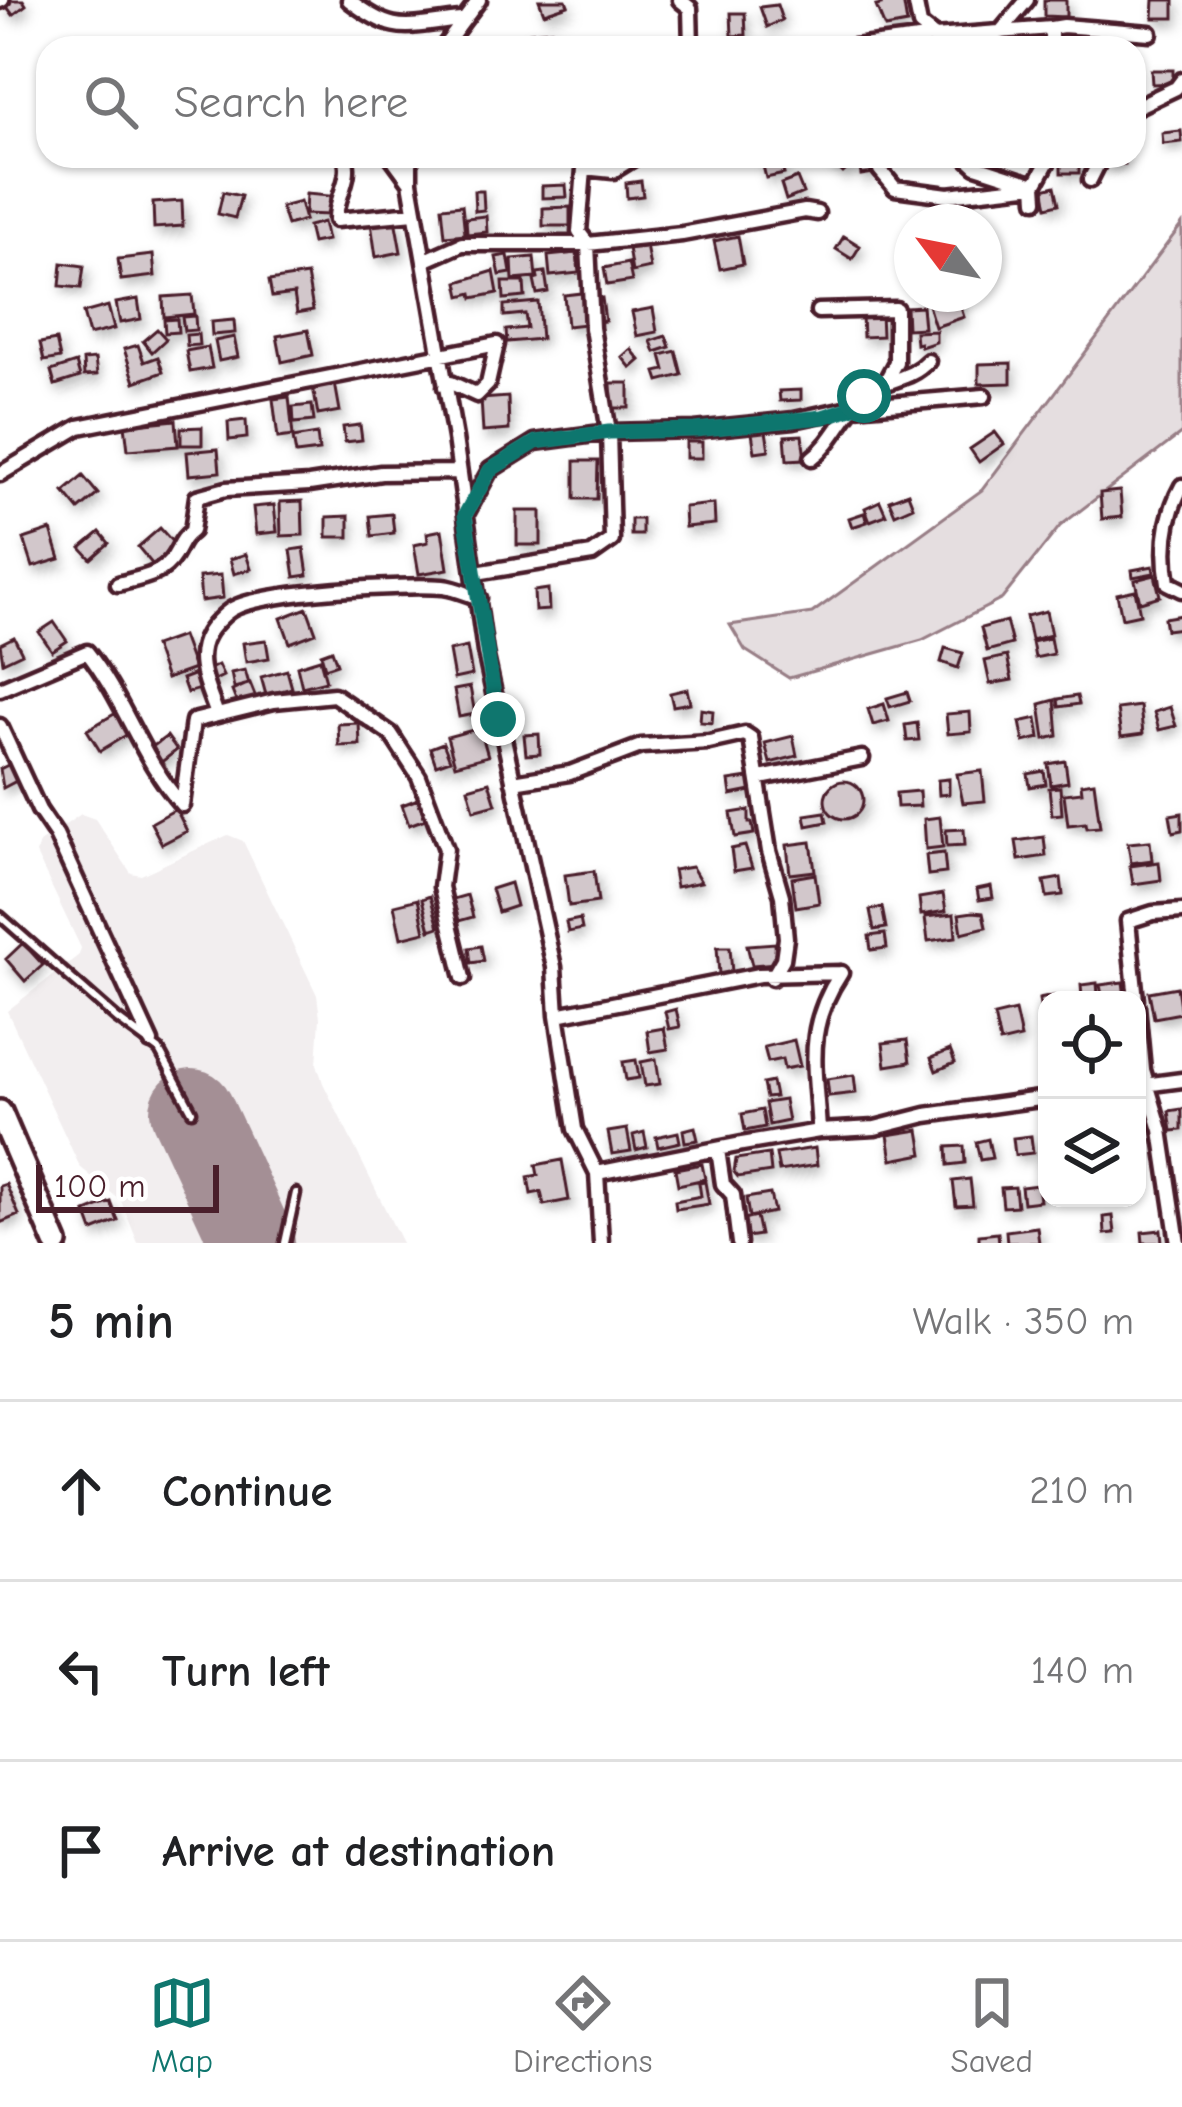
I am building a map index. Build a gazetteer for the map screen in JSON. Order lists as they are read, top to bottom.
{
  "scale_bar": "100 m",
  "north": "top left",
  "page": {
    "search": "Search here",
    "scale": "100 m",
    "heading": ["5 min", "Walk · 350 m"],
    "list": [
      ["Continue", "210 m"],
      ["Turn left", "140 m"],
      "Arrive at destination"
    ],
    "nav": ["Map", "Directions", "Saved"]
  }
}
